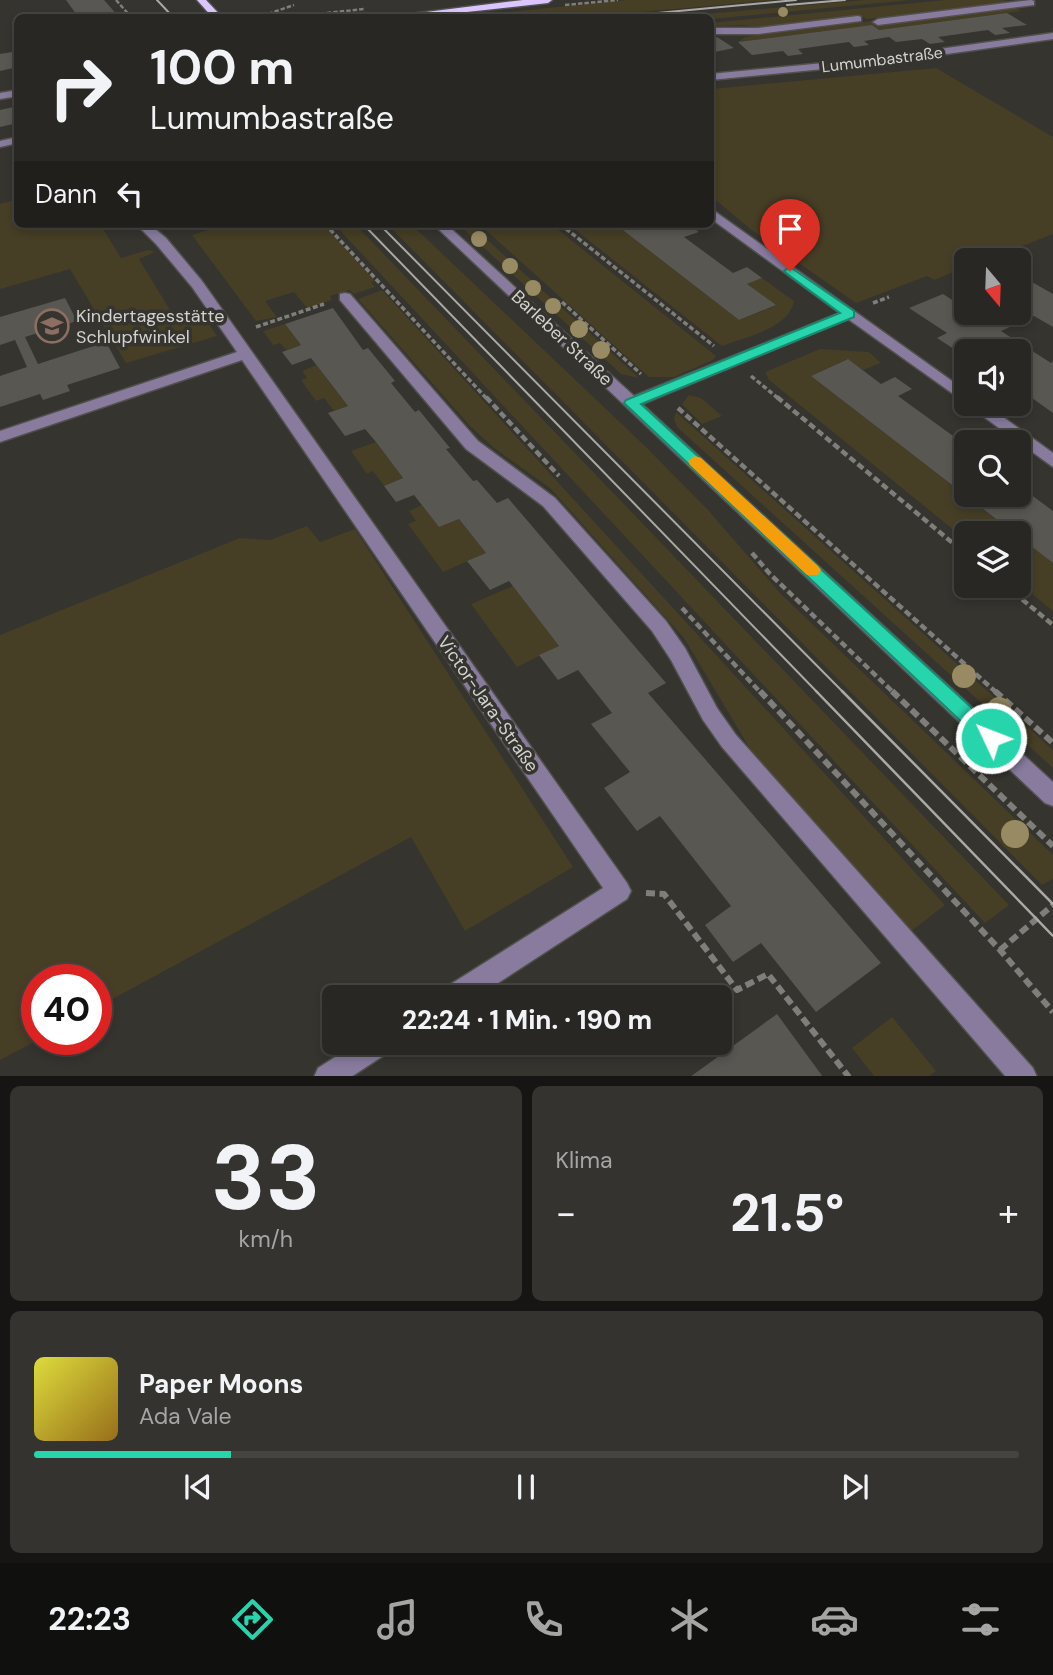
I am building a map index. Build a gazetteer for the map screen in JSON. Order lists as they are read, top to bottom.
{
  "streets": {
    "street": ["Lumumbastraße", "Barleber Straße", "Victor-Jara-Straße"]
  },
  "places": {
    "school or university": ["Kindertagesstätte Schlupfwinkel"]
  },
  "north": "bottom",
  "page": {
    "turn": ["100 m", "Lumumbastraße"],
    "then": "Dann",
    "limit": "40",
    "trip": "22:24 · 1 Min. · 190 m",
    "tile": [
      ["33", "km/h"],
      "Klima"
    ],
    "heat": ["−", "21.5°", "+"],
    "song": ["Paper Moons", "Ada Vale"],
    "tabs": "22:23"
  }
}
